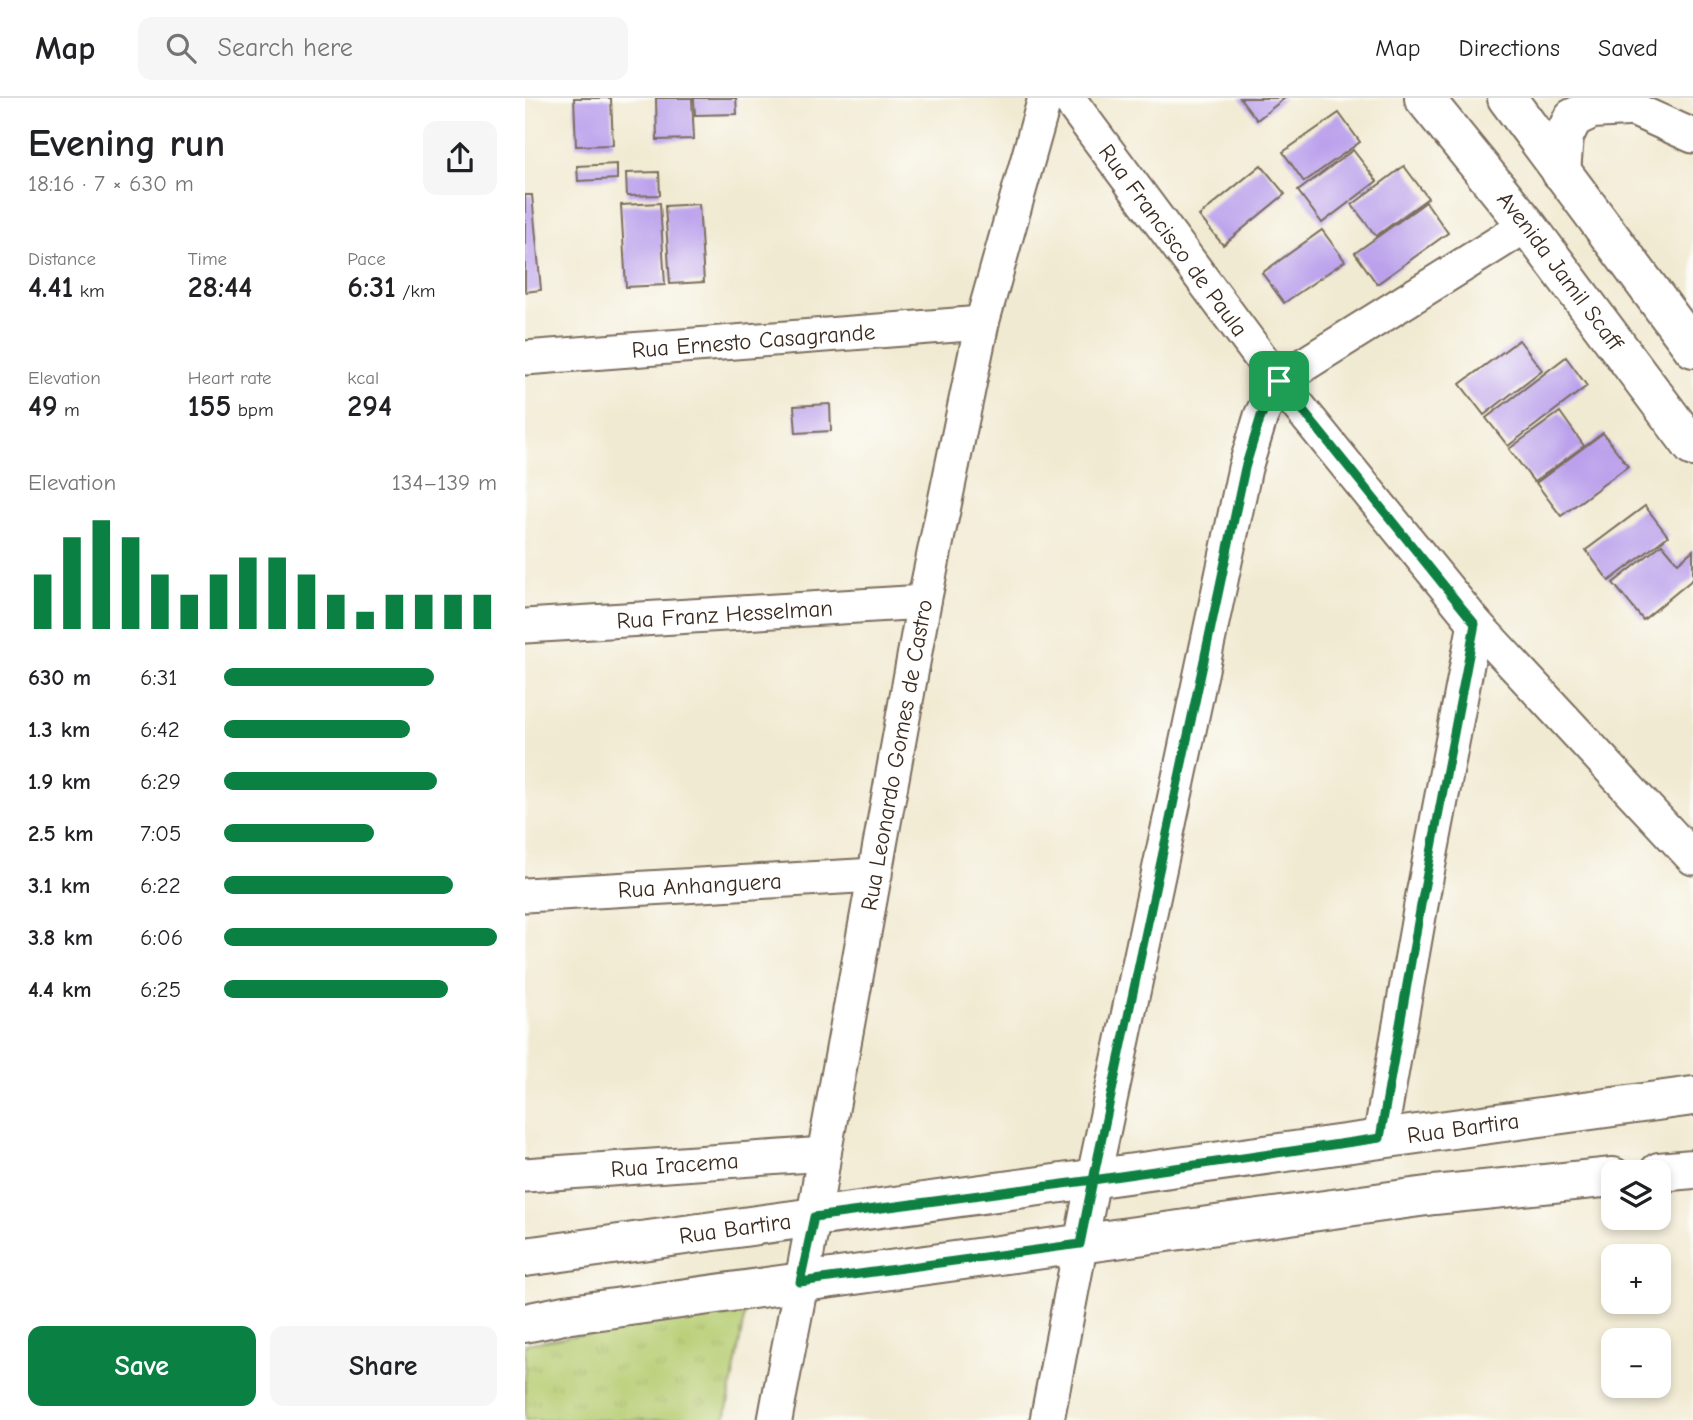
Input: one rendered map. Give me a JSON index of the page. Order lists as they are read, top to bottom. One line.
{"streets":{"street":["Rua Francisco de Paula","Avenida Jamil Scaff","Rua Ernesto Casagrande","Rua Franz Hesselman","Rua Leonardo Gomes de Castro","Rua Anhanguera","Rua Bartira","Rua Iracema"]},"crossings":[["Rua Ernesto Casagrande","Rua Leonardo Gomes de Castro"],["Rua Franz Hesselman","Rua Leonardo Gomes de Castro"],["Rua Leonardo Gomes de Castro","Rua Anhanguera"],["Rua Leonardo Gomes de Castro","Rua Bartira"],["Rua Leonardo Gomes de Castro","Rua Iracema"]],"page":{"header":"Map","search":"Search here","nav":["Map","Directions","Saved"],"heading":["Evening run","18:16 · 7 × 630 m"],"stats":[["Distance","4.41 km"],["Time","28:44"],["Pace","6:31 /km"],["Elevation","49 m"],["Heart rate","155 bpm"],["kcal","294"]],"chart":["Elevation","134–139 m"],"list":[{"name":"630 m","note":"6:31"},{"name":"1.3 km","note":"6:42"},{"name":"1.9 km","note":"6:29"},{"name":"2.5 km","note":"7:05"},{"name":"3.1 km","note":"6:22"},{"name":"3.8 km","note":"6:06"},{"name":"4.4 km","note":"6:25"}],"map_buttons":["+","−"],"buttons":["Save","Share"]}}
